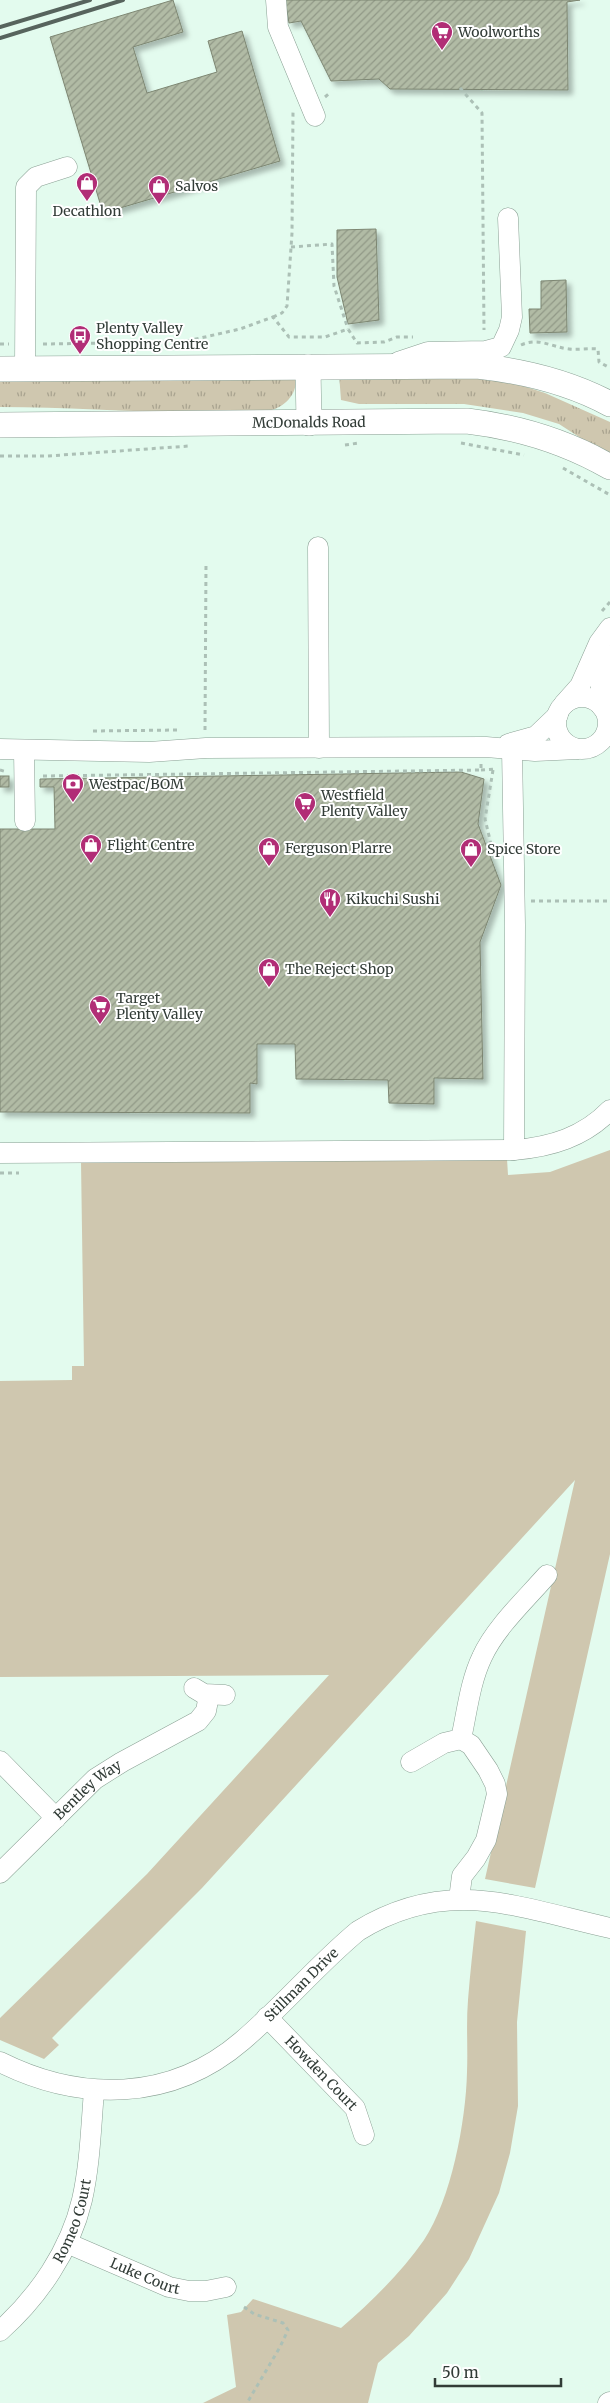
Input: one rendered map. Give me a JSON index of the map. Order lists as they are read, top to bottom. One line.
{"streets":{"main road":["McDonalds Road"],"street":["Bentley Way","Stillman Drive","Howden Court","Romeo Court","Luke Court"]},"crossings":[["Stillman Drive","Howden Court"],["Stillman Drive","Romeo Court"],["Romeo Court","Luke Court"]],"places":{"supermarket":["Woolworths","Westfield Plenty Valley","Target Plenty Valley"],"shop":["Decathlon","Salvos","Flight Centre","Ferguson Plarre","Spice Store","The Reject Shop"],"bus stop":["Plenty Valley Shopping Centre"],"bank":["Westpac/BOM"],"restaurant":["Kikuchi Sushi"]},"scale_bar":"50 m"}
